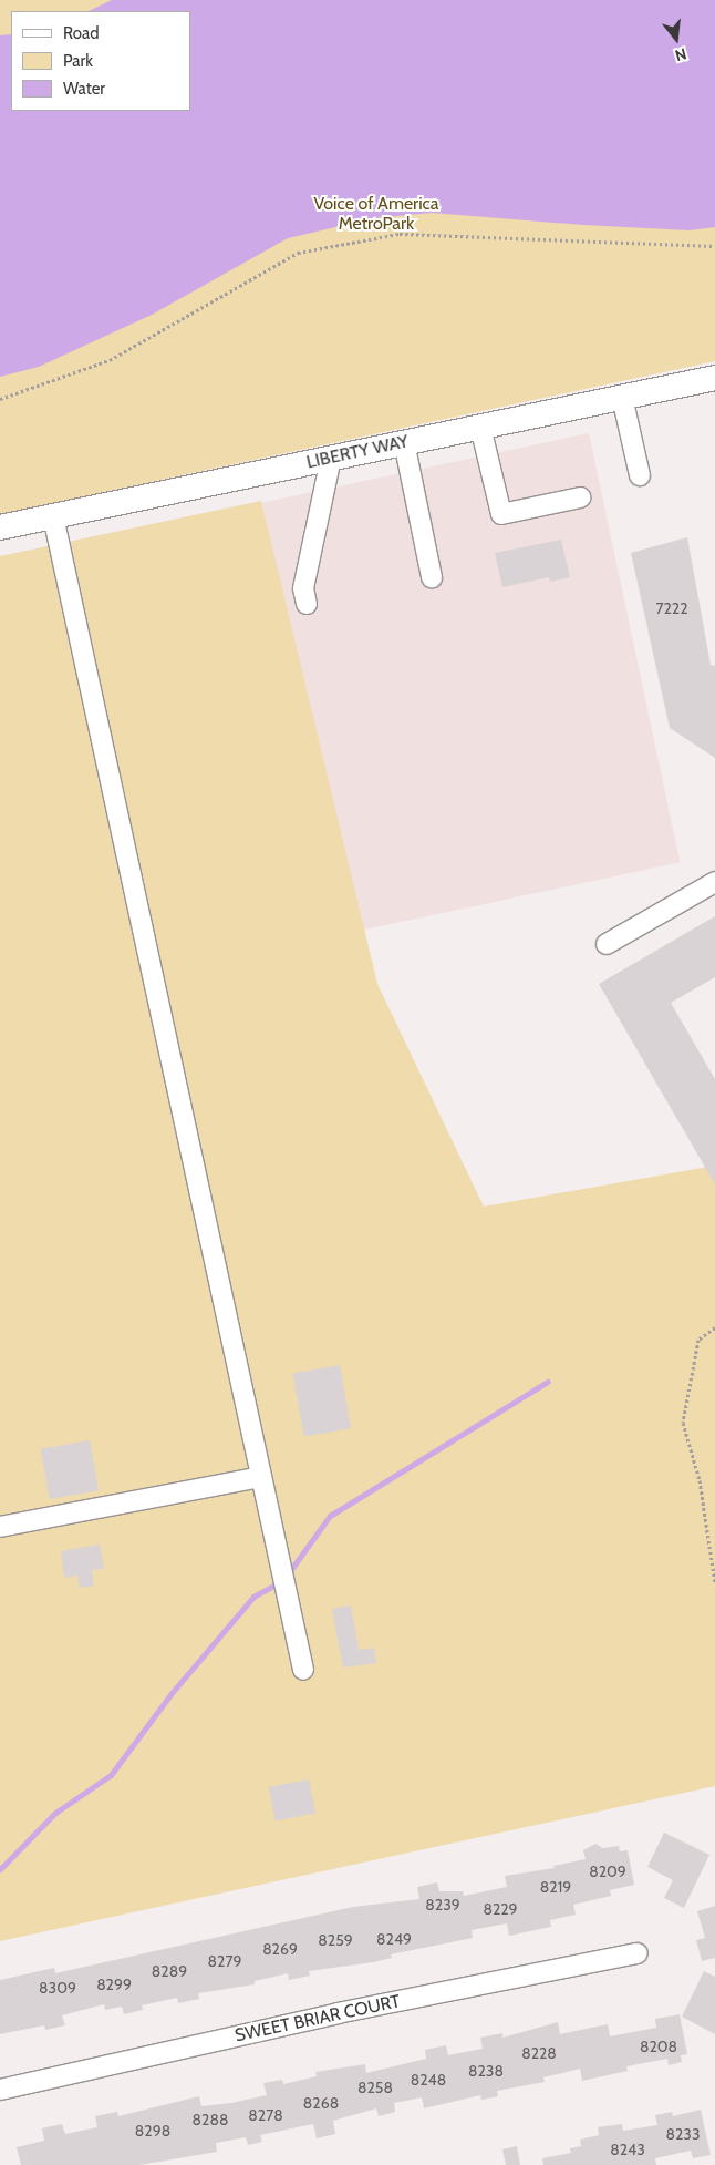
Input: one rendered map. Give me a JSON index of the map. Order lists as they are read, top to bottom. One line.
{"streets":{"main road":["LIBERTY WAY"],"street":["SWEET BRIAR COURT"]},"parks":["Voice of America MetroPark"],"house_numbers":["7222","8209","8219","8239","8229","8249","8259","8269","8279","8289","8299","8309","8208","8228","8238","8248","8258","8268","8278","8288","8298","8233","8243"],"legend":["Road","Park","Water"],"north":"bottom"}
